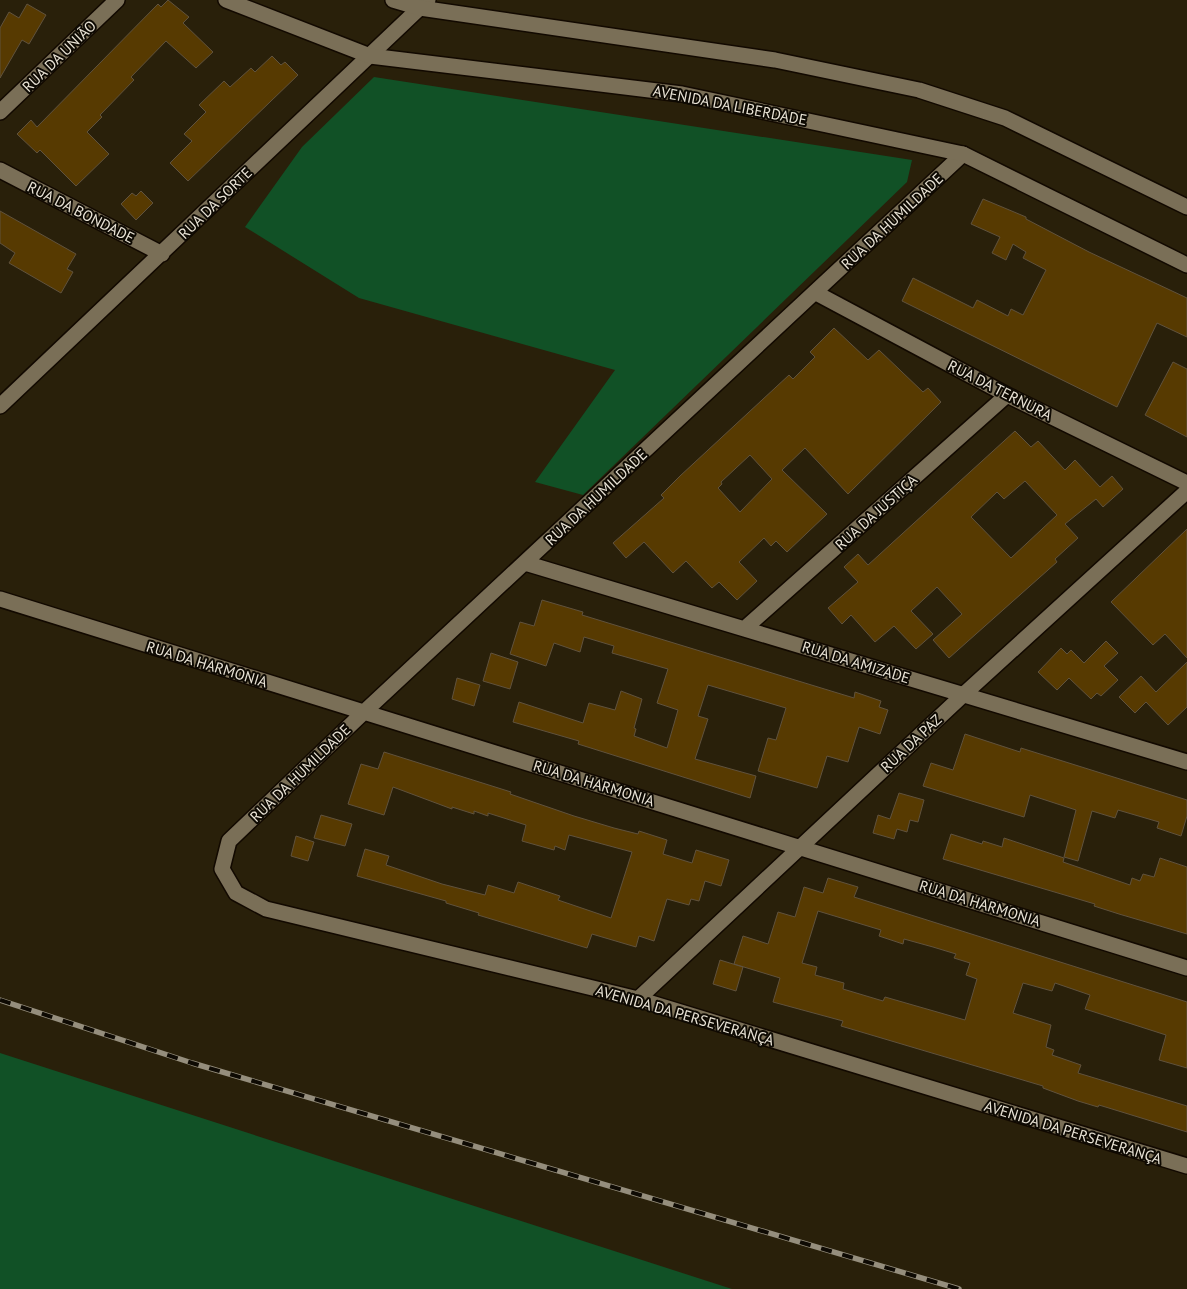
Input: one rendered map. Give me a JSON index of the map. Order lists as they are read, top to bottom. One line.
{"streets":{"street":["RUA DA UNIÃO","AVENIDA DA LIBERDADE","RUA DA SORTE","RUA DA BONDADE","RUA DA HUMILDADE","RUA DA TERNURA","RUA DA JUSTIÇA","RUA DA AMIZADE","RUA DA HARMONIA","RUA DA PAZ","AVENIDA DA PERSEVERANÇA"]},"crossings":[["AVENIDA DA LIBERDADE","RUA DA SORTE"],["AVENIDA DA LIBERDADE","RUA DA HUMILDADE"],["RUA DA SORTE","RUA DA BONDADE"],["RUA DA HUMILDADE","RUA DA TERNURA"],["RUA DA HUMILDADE","RUA DA AMIZADE"],["RUA DA HUMILDADE","RUA DA HARMONIA"],["RUA DA HUMILDADE","AVENIDA DA PERSEVERANÇA"],["RUA DA TERNURA","RUA DA JUSTIÇA"],["RUA DA JUSTIÇA","RUA DA AMIZADE"],["RUA DA AMIZADE","RUA DA PAZ"],["RUA DA HARMONIA","RUA DA PAZ"],["RUA DA PAZ","AVENIDA DA PERSEVERANÇA"]]}
